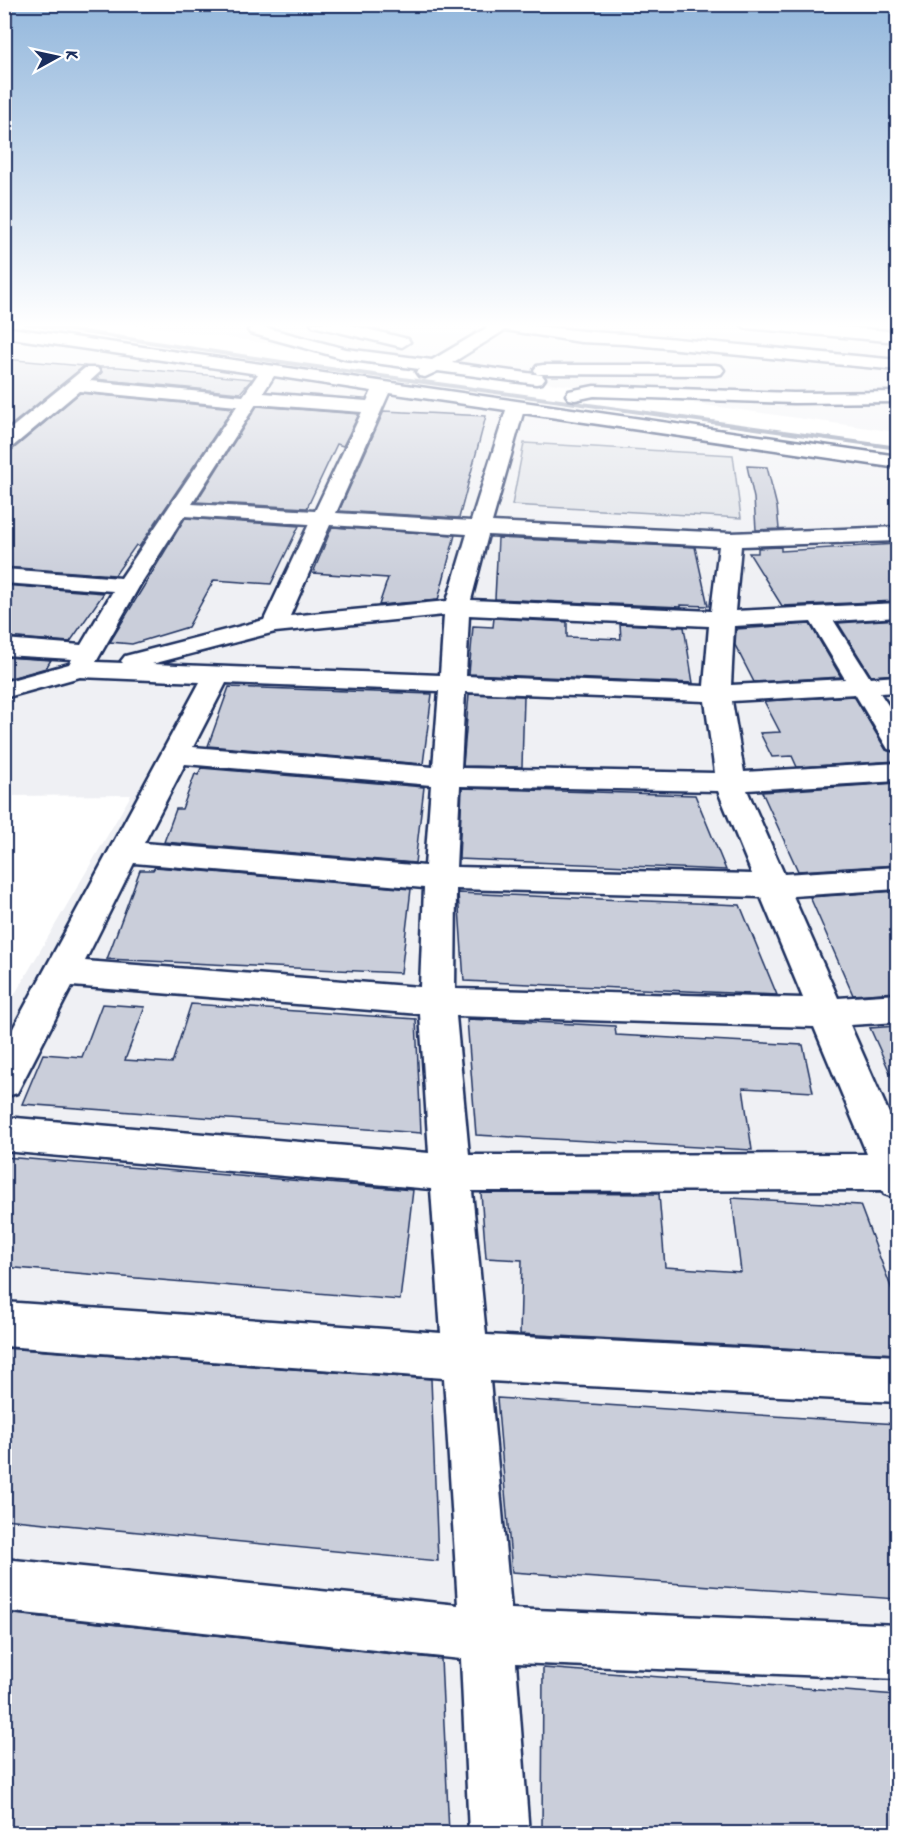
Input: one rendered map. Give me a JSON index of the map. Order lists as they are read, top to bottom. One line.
{"north":"right"}
